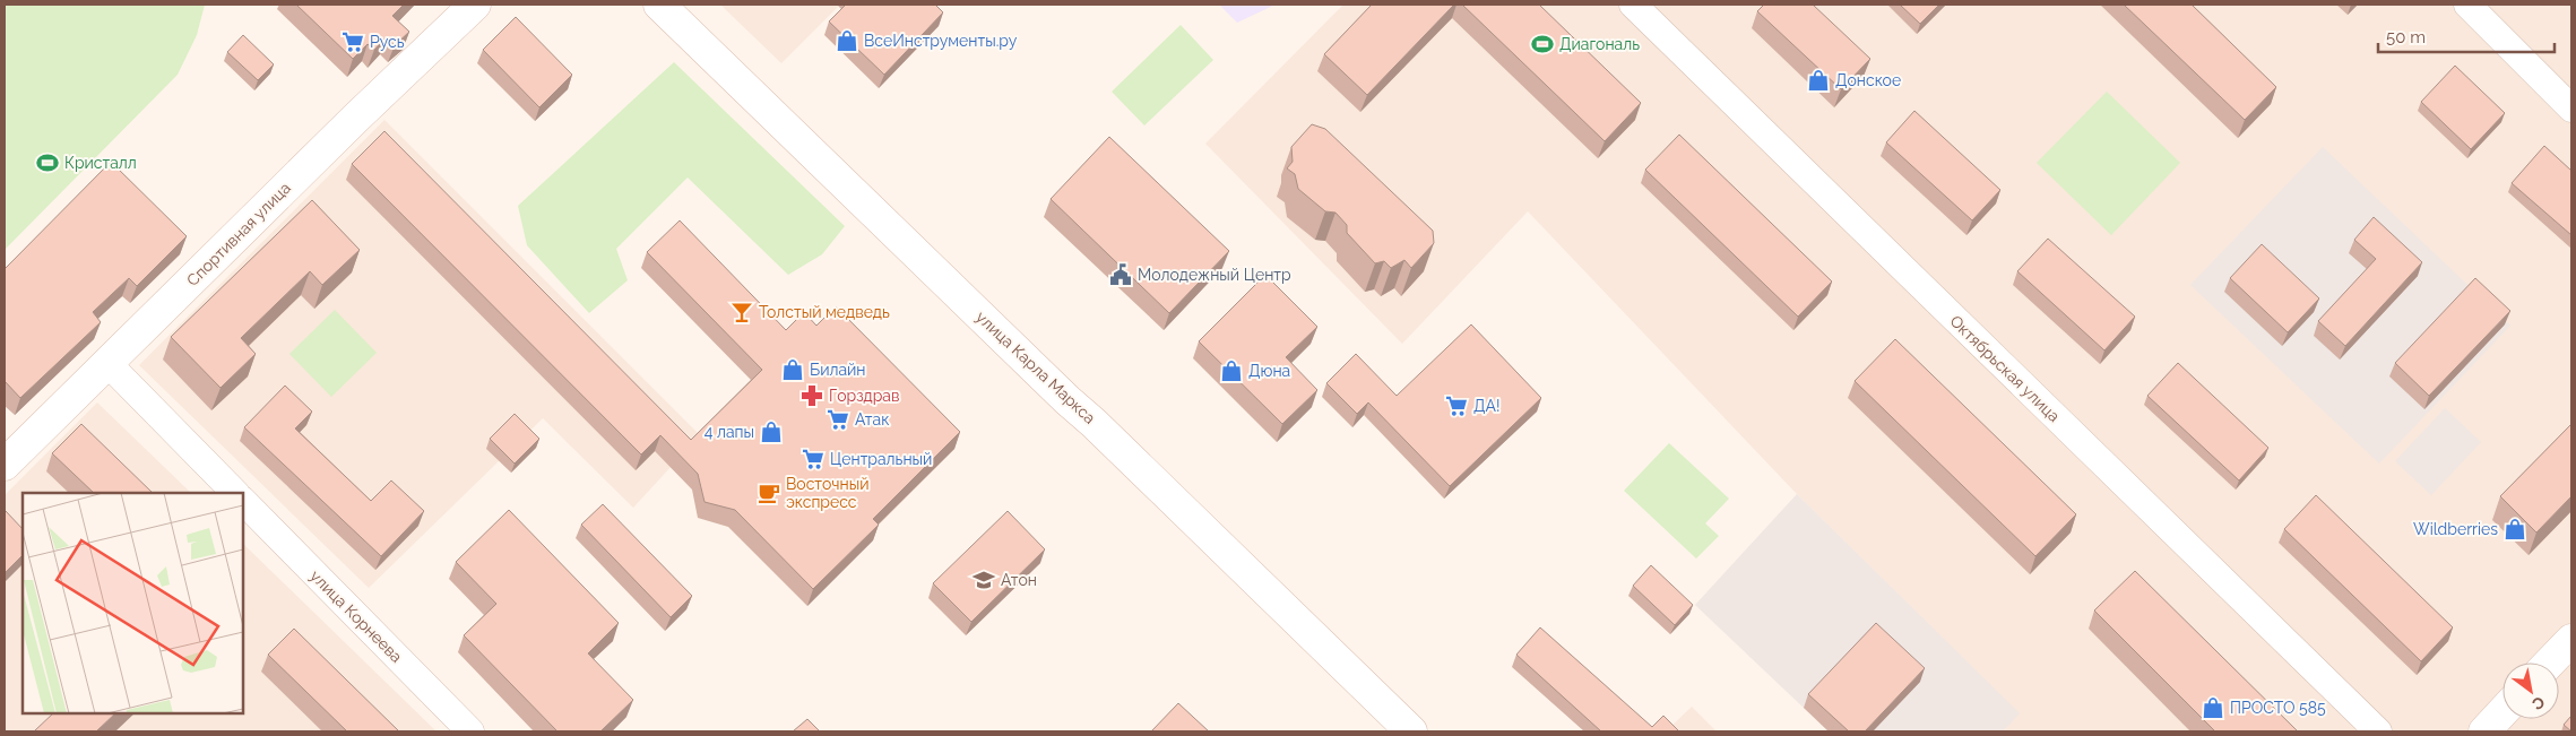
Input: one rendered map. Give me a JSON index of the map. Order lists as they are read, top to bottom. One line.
{"streets":{"main road":["Спортивная улица","улица Карла Маркса"],"street":["Октябрьская улица","улица Корнеева"]},"places":{"shop":["ВсеИнструменты.ру","Донское","Билайн","Дюна","4 лапы","Wildberries","ПРОСТО 585"],"supermarket":["Русь","ДА!","Атак","Центральный"],"sports":["Диагональ","Кристалл"],"public building":["Молодежный Центр"],"bar":["Толстый медведь"],"pharmacy":["Горздрав"],"cafe":["Восточный экспресс"],"school or university":["Атон"]},"scale_bar":"50 m","north":"bottom right"}
